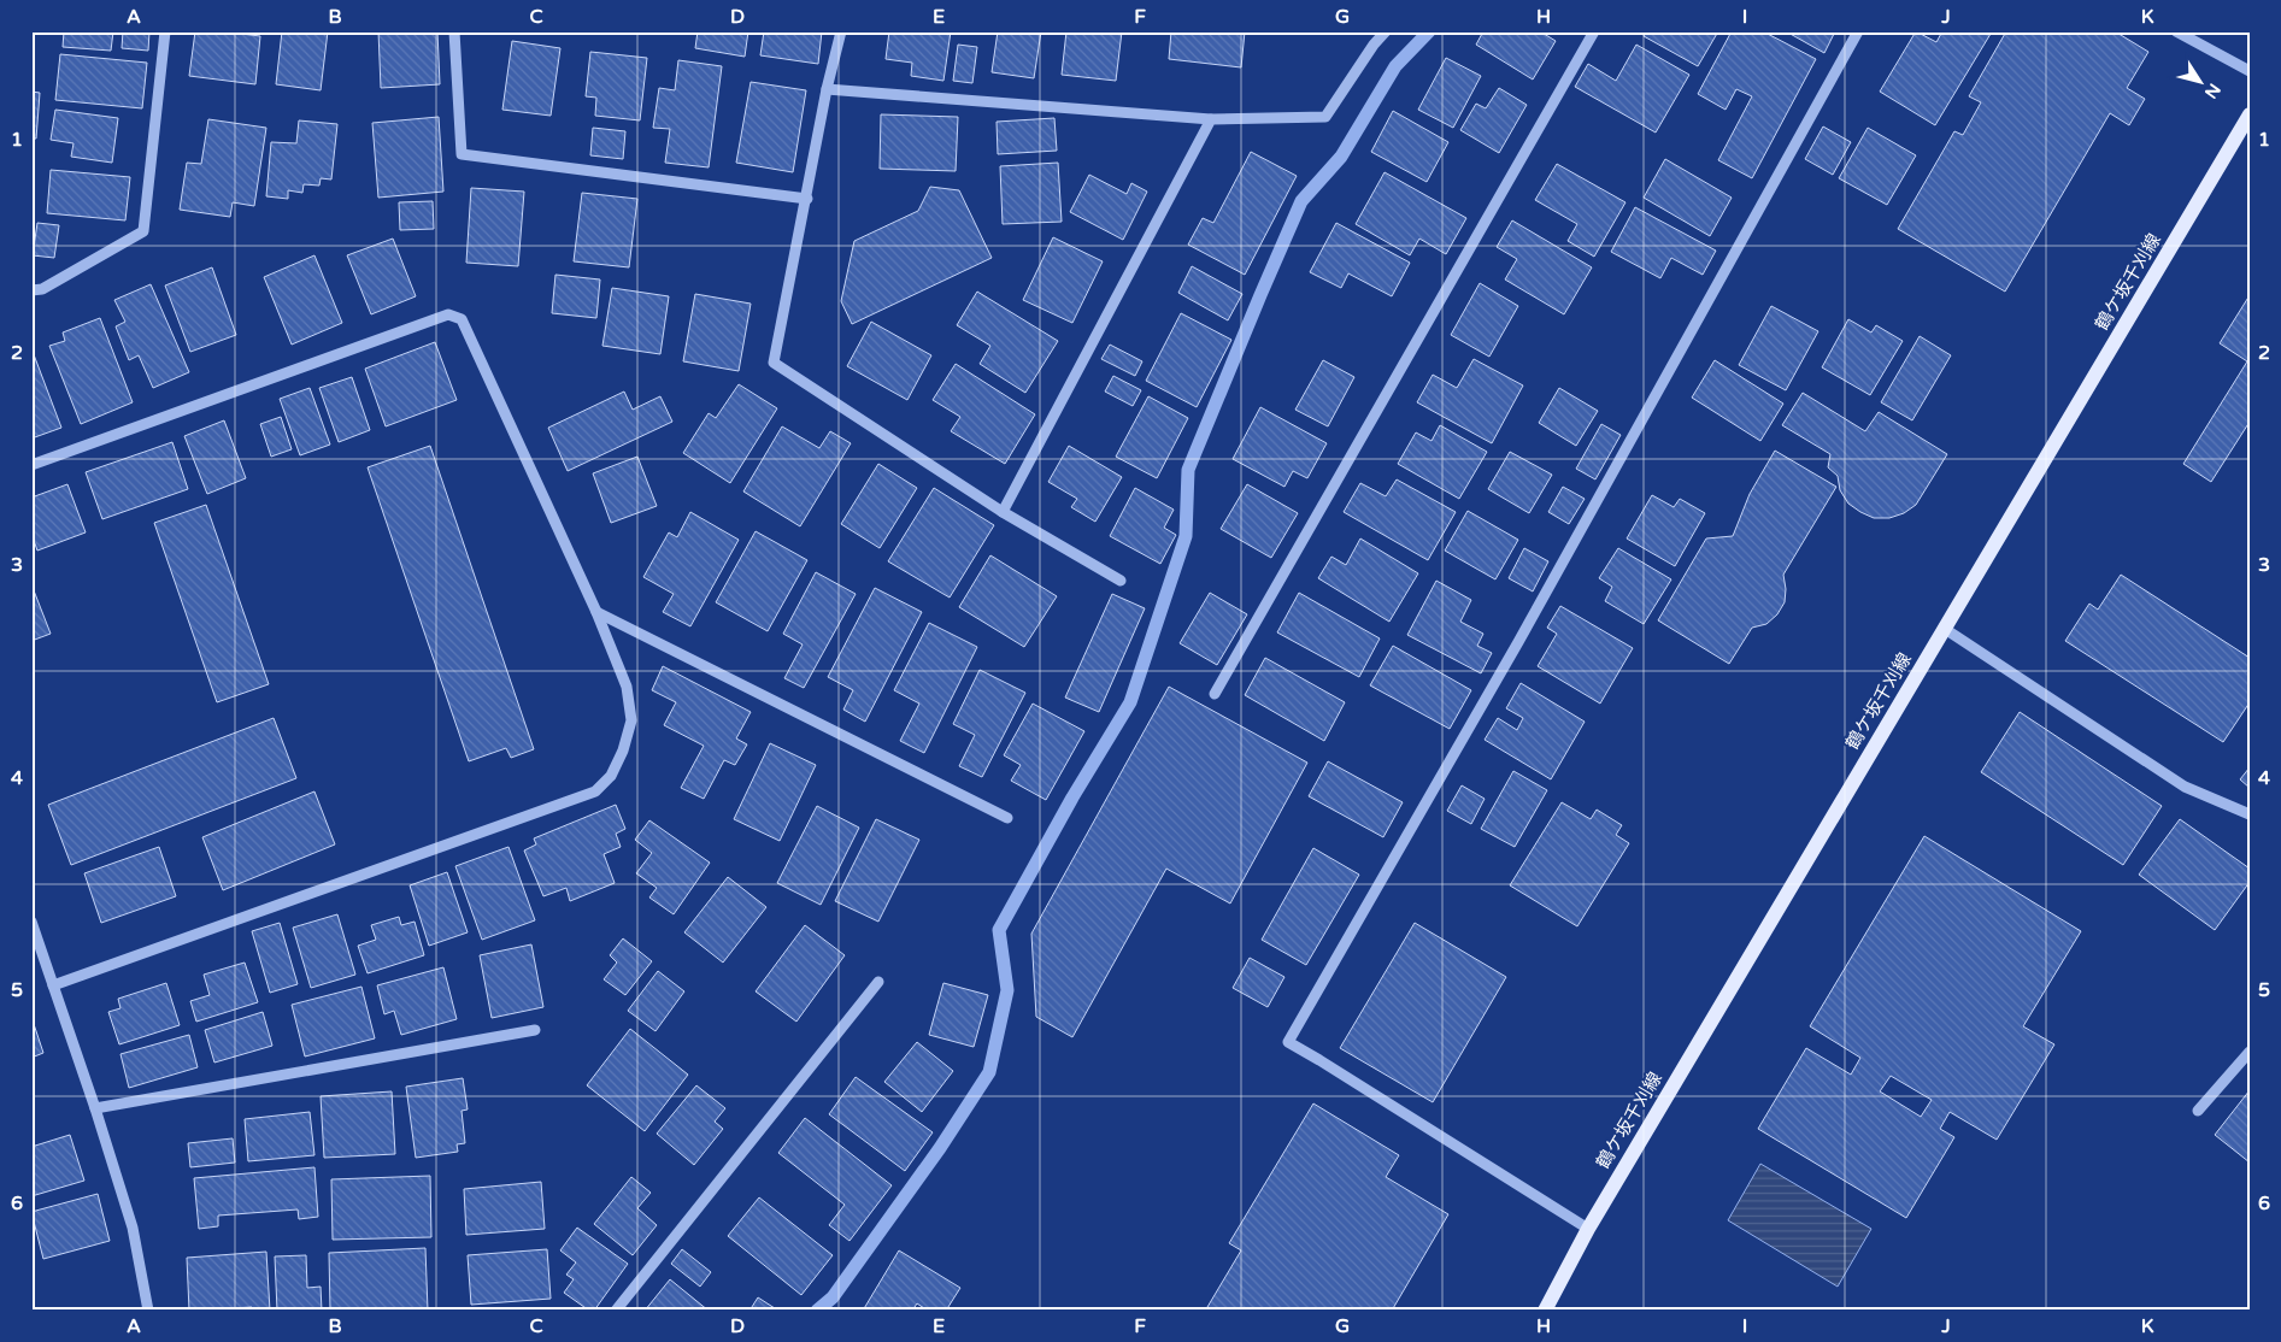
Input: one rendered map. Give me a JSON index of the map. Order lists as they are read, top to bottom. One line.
{"streets":{"main road":["鶴ケ坂千刈線"]},"north":"bottom right","grid":{"columns":["A","B","C","D","E","F","G","H","I","J","K"],"rows":["1","2","3","4","5","6"]}}
